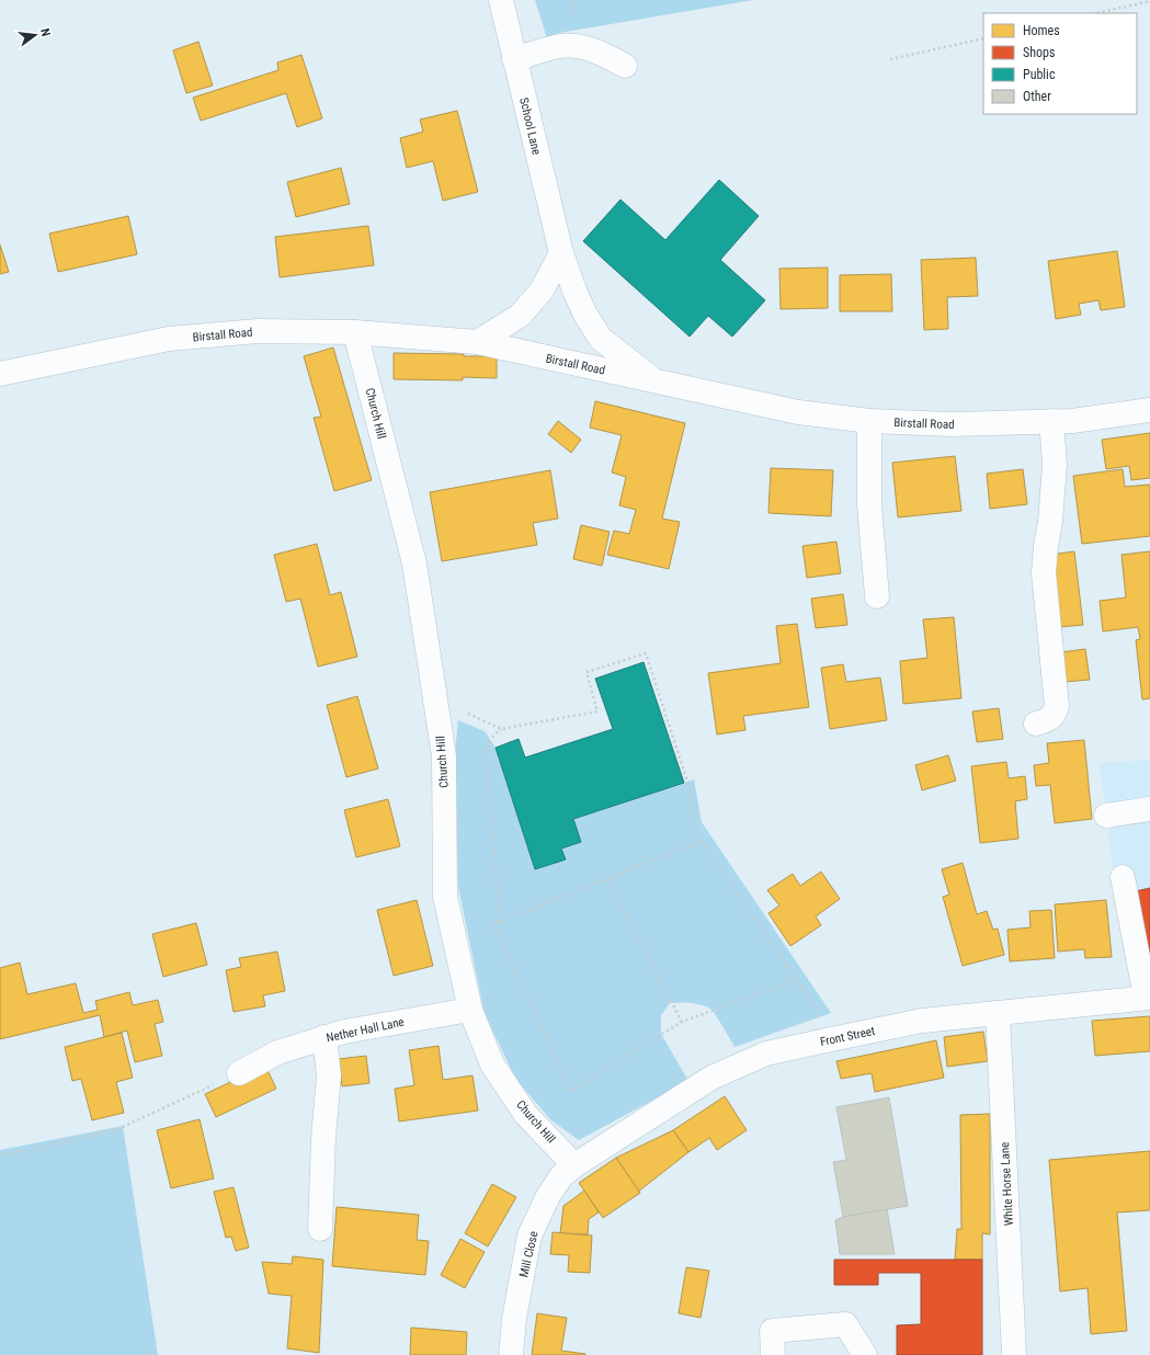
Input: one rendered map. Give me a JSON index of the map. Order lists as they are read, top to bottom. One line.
{"streets":{"street":["School Lane","Birstall Road","Church Hill","Nether Hall Lane","Front Street","White Horse Lane","Mill Close"]},"crossings":[["School Lane","Birstall Road"],["Birstall Road","Church Hill"],["Church Hill","Nether Hall Lane"],["Church Hill","Front Street"],["Church Hill","Mill Close"],["Front Street","White Horse Lane"],["Front Street","Mill Close"]],"legend":["Homes","Shops","Public","Other"],"north":"right"}
